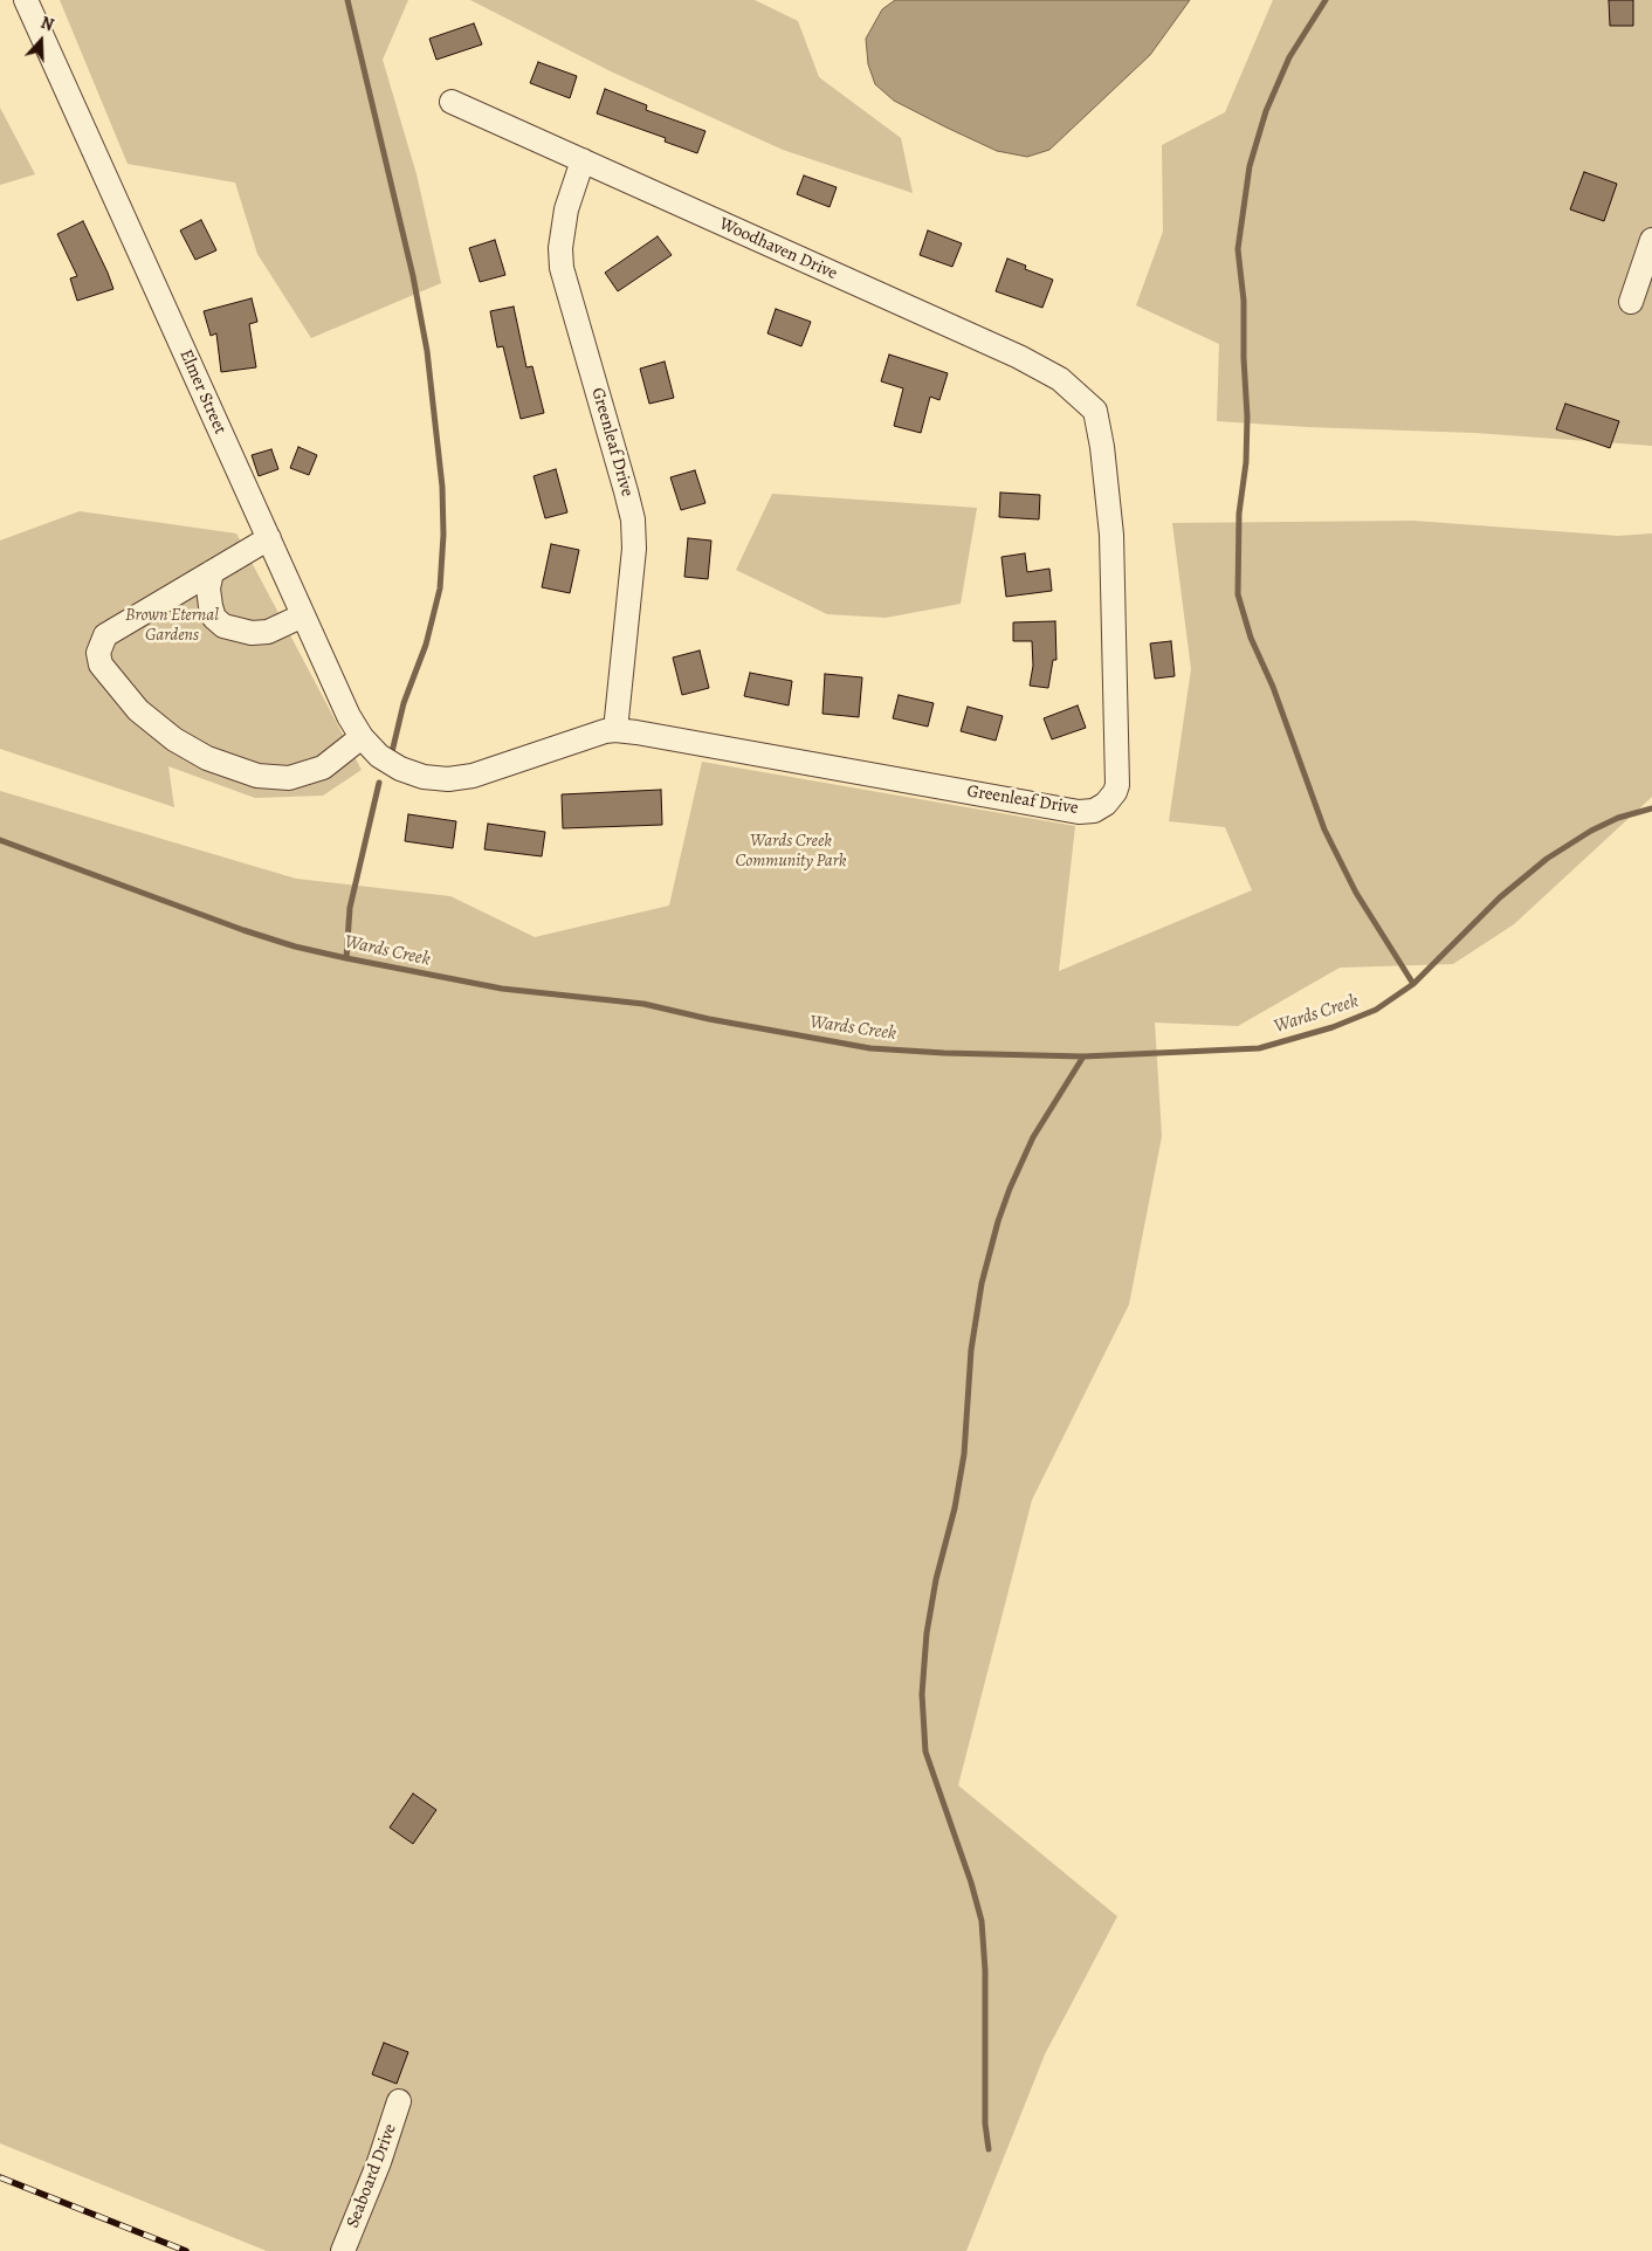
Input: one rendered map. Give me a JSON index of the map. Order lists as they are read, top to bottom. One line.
{"streets":{"street":["Woodhaven Drive","Elmer Street","Greenleaf Drive","Seaboard Drive"]},"crossings":[["Woodhaven Drive","Greenleaf Drive"],["Elmer Street","Greenleaf Drive"]],"water":["Wards Creek"],"parks":["Brown Eternal Gardens","Wards Creek Community Park"],"north":"top"}
